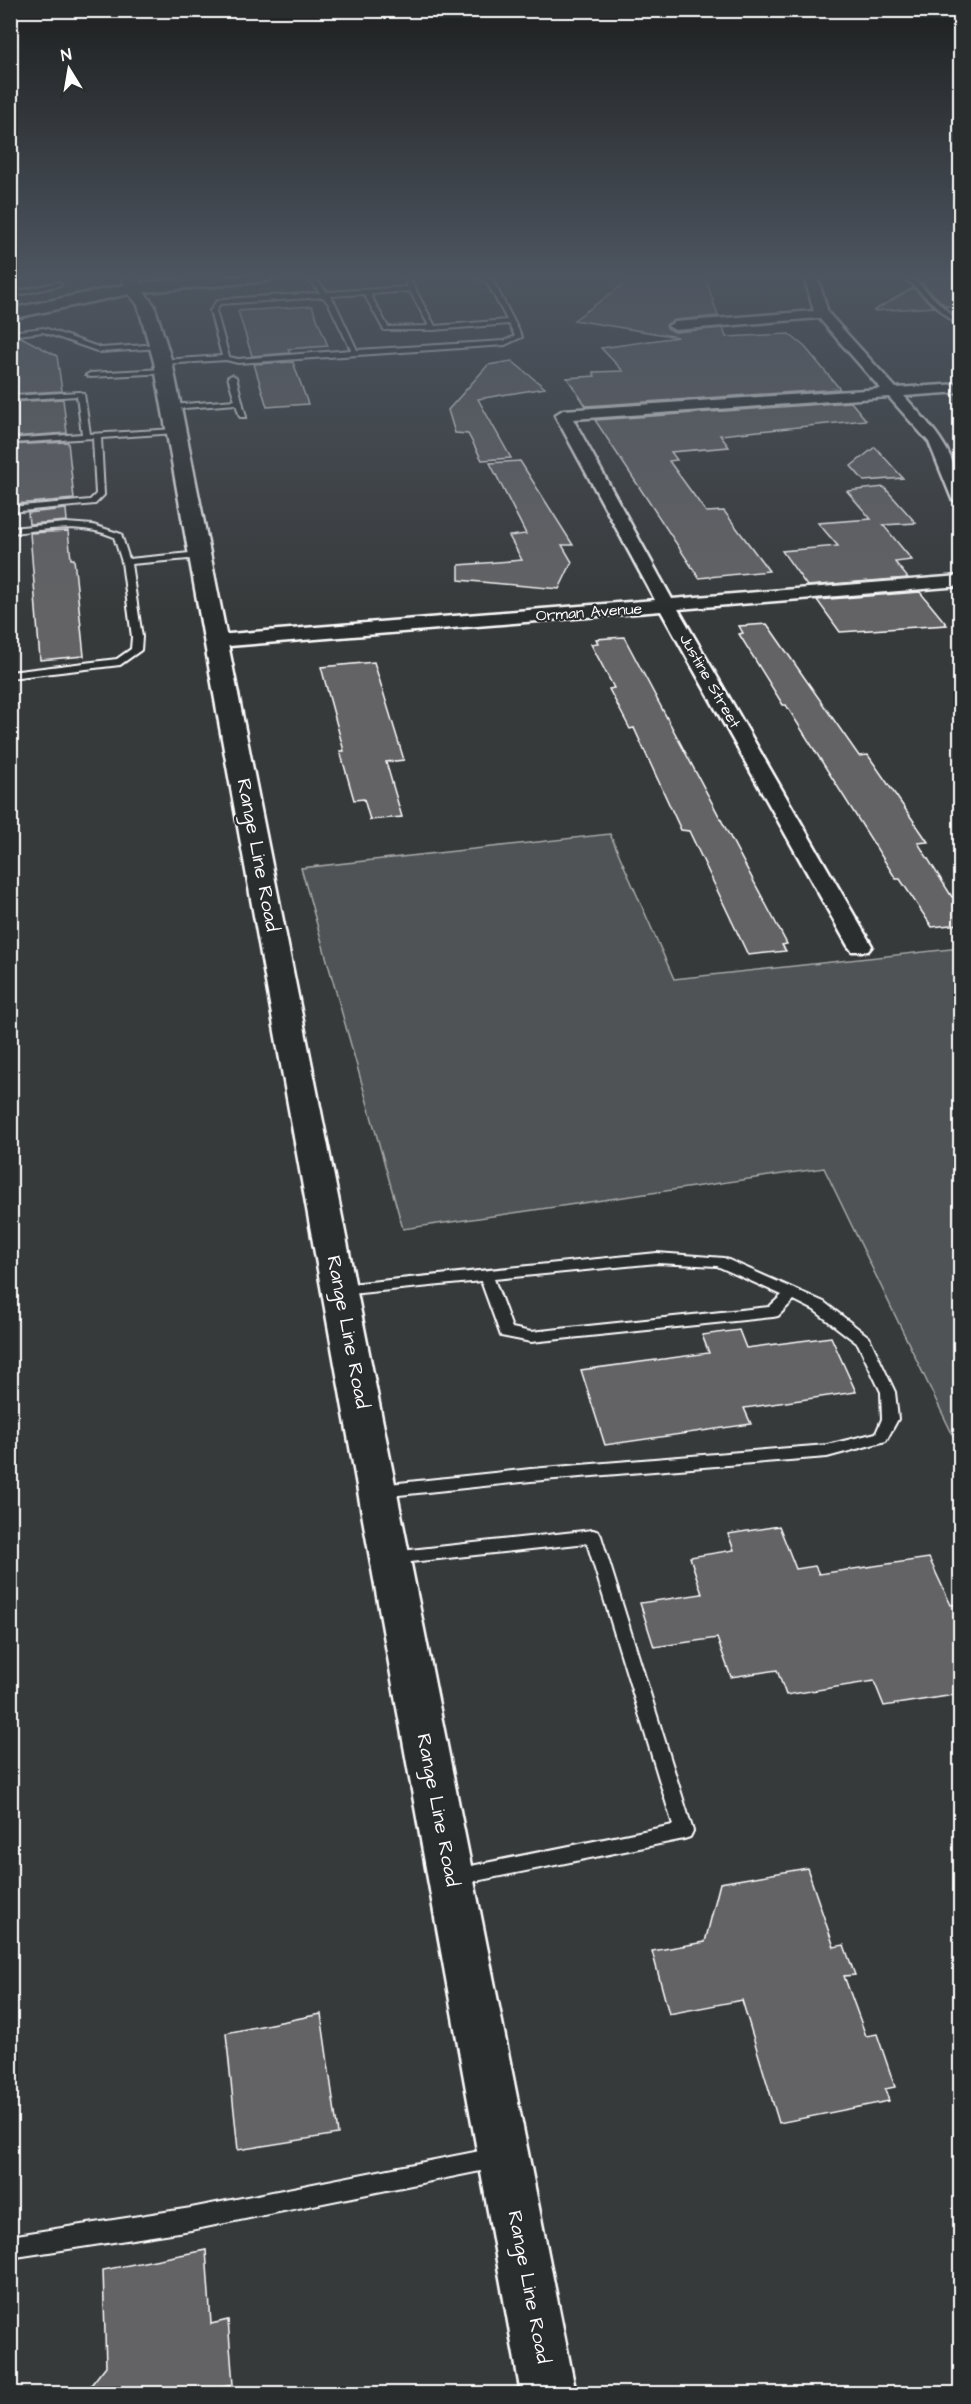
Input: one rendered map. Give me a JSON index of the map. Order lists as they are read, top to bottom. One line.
{"streets":{"main road":["Range Line Road"],"street":["Orman Avenue","Justine Street"]},"crossings":[["Orman Avenue","Justine Street"],["Orman Avenue","Range Line Road"]],"north":"top"}
